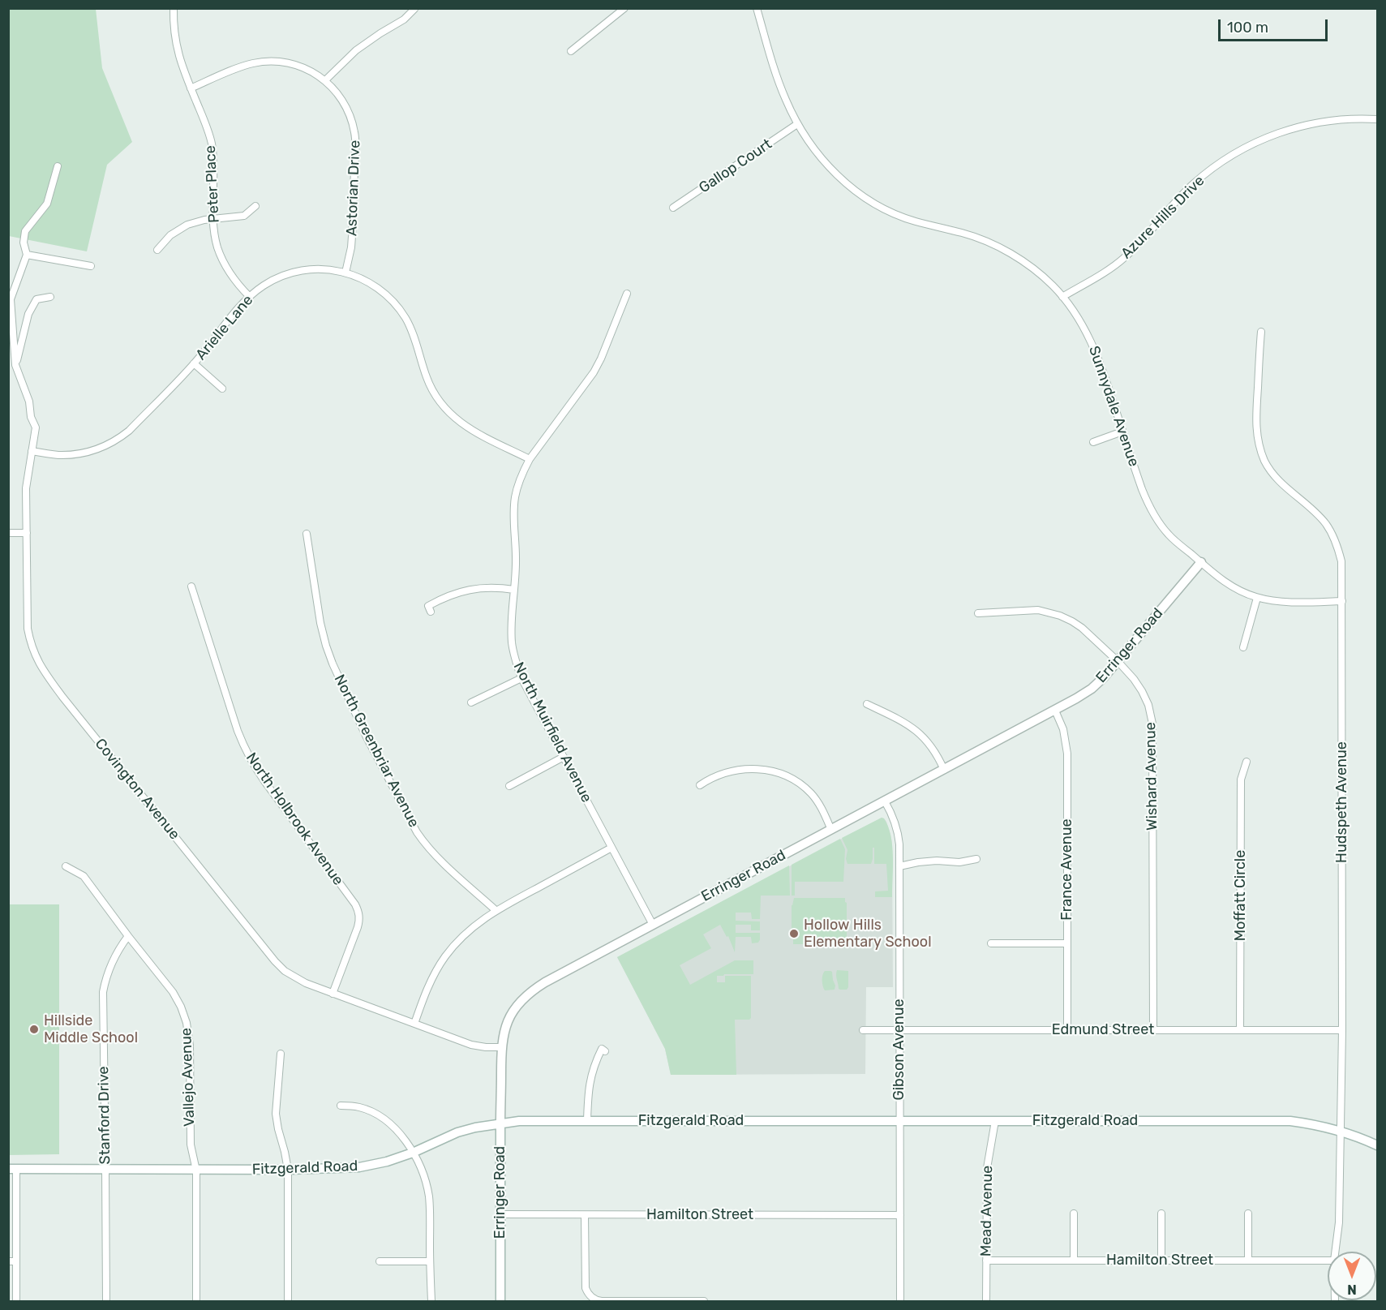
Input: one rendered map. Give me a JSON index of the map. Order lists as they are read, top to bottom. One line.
{"streets":{"main road":["Erringer Road","Fitzgerald Road"],"street":["Gallop Court","Peter Place","Astorian Drive","Azure Hills Drive","Arielle Lane","Sunnydale Avenue","North Muirfield Avenue","North Greenbriar Avenue","Wishard Avenue","Covington Avenue","Hudspeth Avenue","North Holbrook Avenue","France Avenue","Moffatt Circle","Edmund Street","Gibson Avenue","Vallejo Avenue","Stanford Drive","Mead Avenue","Hamilton Street"]},"crossings":[["Gallop Court","Sunnydale Avenue"],["Peter Place","Astorian Drive"],["Peter Place","Arielle Lane"],["Astorian Drive","Arielle Lane"],["Azure Hills Drive","Sunnydale Avenue"],["Arielle Lane","North Muirfield Avenue"],["Arielle Lane","Covington Avenue"],["Sunnydale Avenue","Erringer Road"],["Sunnydale Avenue","Hudspeth Avenue"],["Erringer Road","North Muirfield Avenue"],["Erringer Road","Wishard Avenue"],["Erringer Road","Covington Avenue"],["Erringer Road","France Avenue"],["Erringer Road","Gibson Avenue"],["Erringer Road","Fitzgerald Road"],["Erringer Road","Hamilton Street"],["Wishard Avenue","Edmund Street"],["Covington Avenue","North Holbrook Avenue"],["Hudspeth Avenue","Edmund Street"],["Hudspeth Avenue","Fitzgerald Road"],["France Avenue","Edmund Street"],["Moffatt Circle","Edmund Street"],["Edmund Street","Gibson Avenue"],["Gibson Avenue","Fitzgerald Road"],["Gibson Avenue","Hamilton Street"],["Vallejo Avenue","Stanford Drive"],["Vallejo Avenue","Fitzgerald Road"],["Stanford Drive","Fitzgerald Road"],["Fitzgerald Road","Mead Avenue"],["Mead Avenue","Hamilton Street"]],"places":["Hollow Hills Elementary School","Hillside Middle School"],"scale_bar":"100 m","north":"bottom"}
